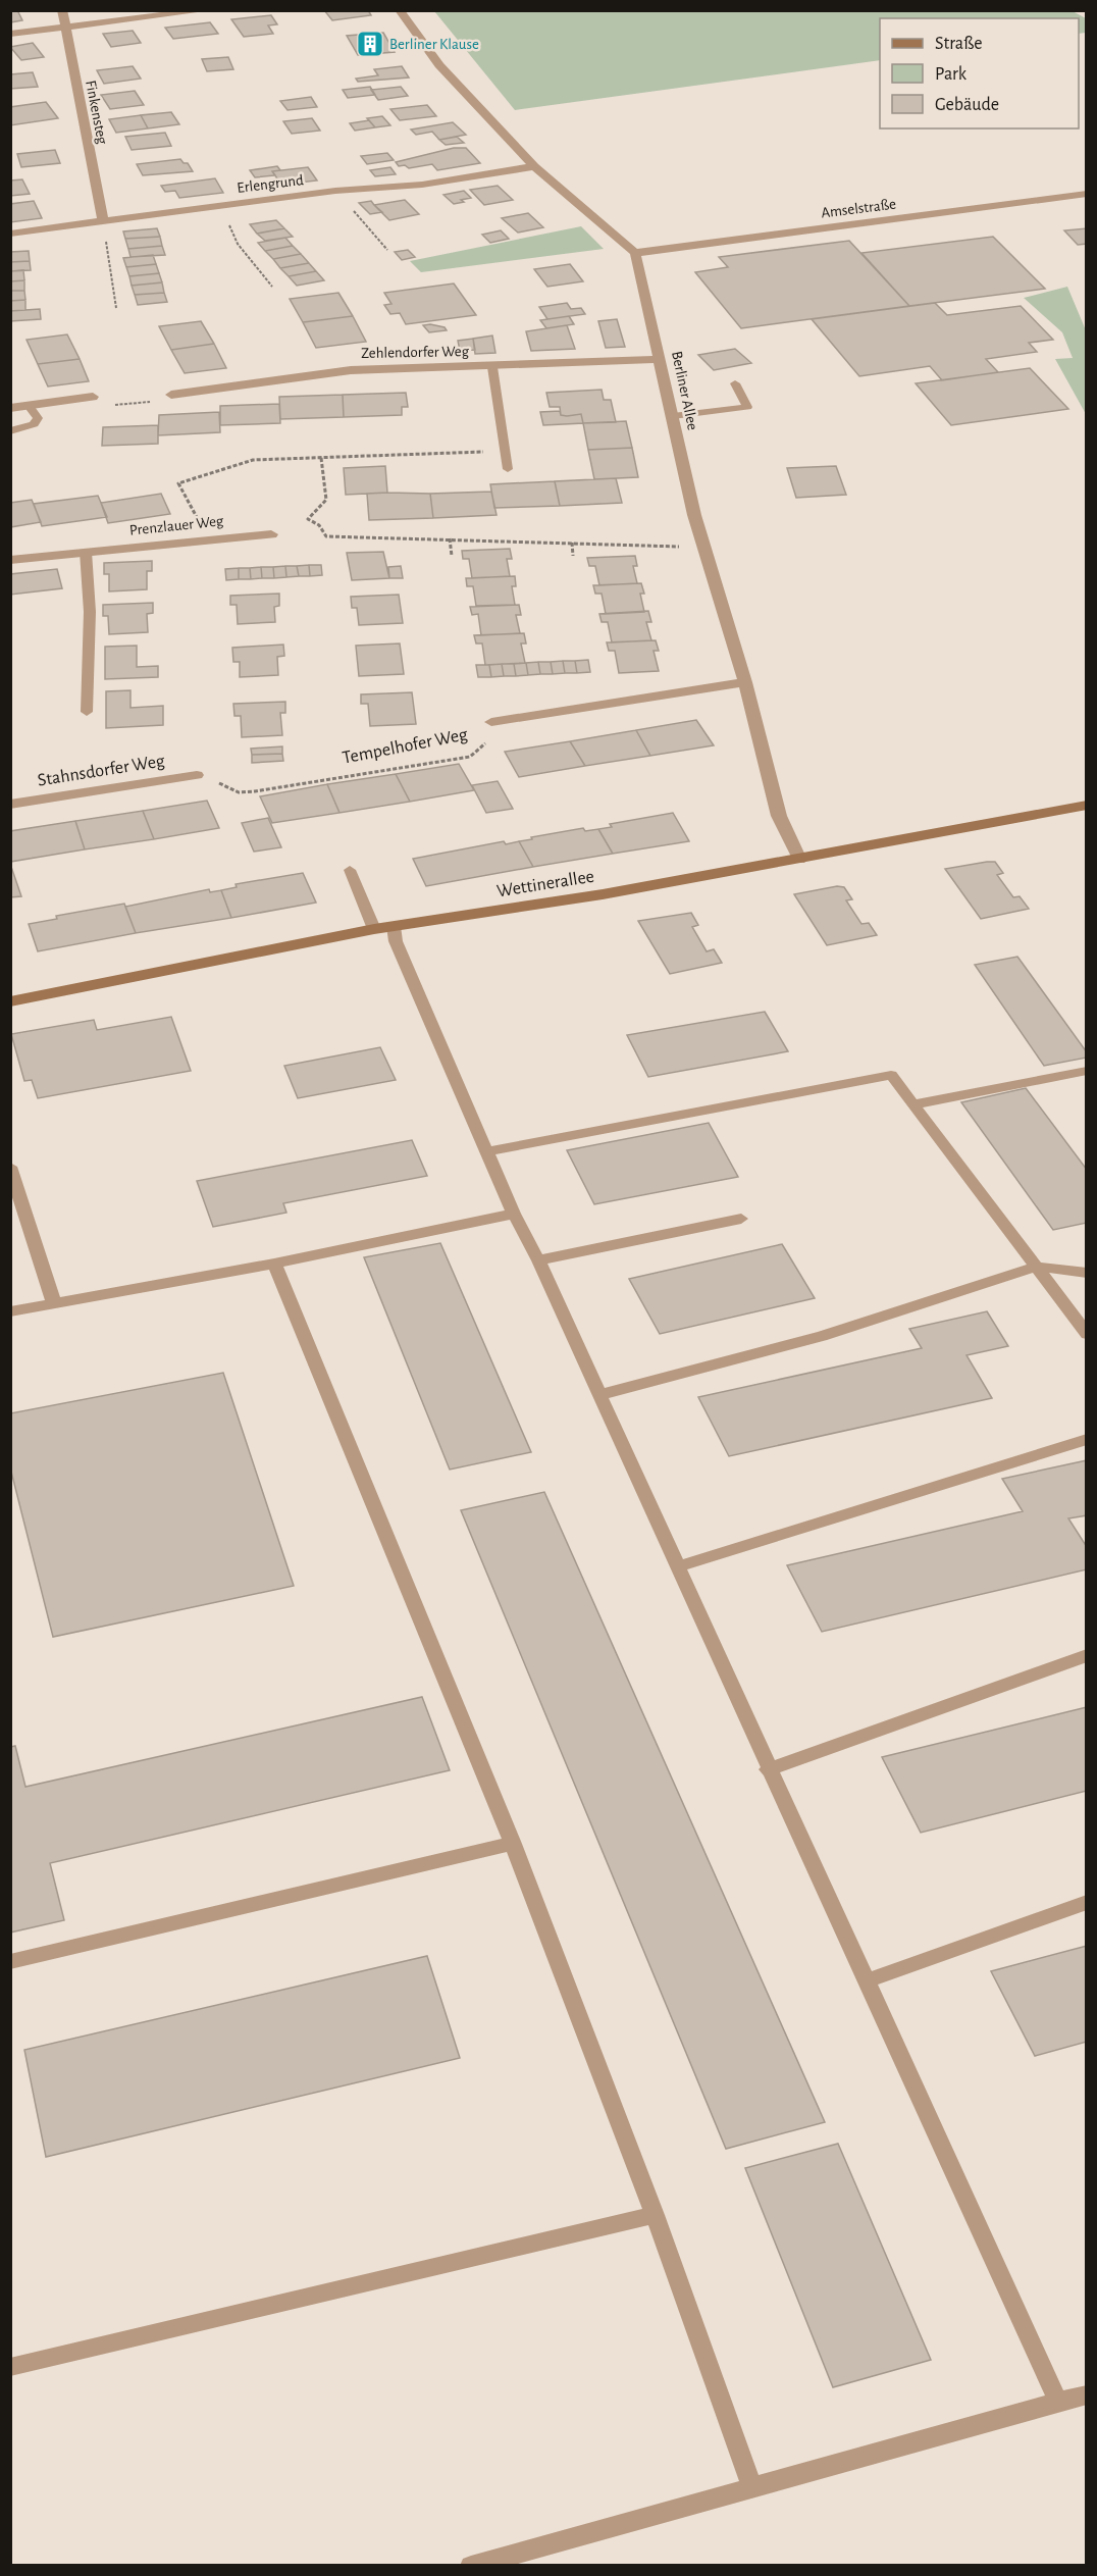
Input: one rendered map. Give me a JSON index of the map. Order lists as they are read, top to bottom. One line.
{"streets":{"street":["Finkensteg","Erlengrund","Amselstraße","Zehlendorfer Weg","Berliner Allee","Prenzlauer Weg","Tempelhofer Weg","Stahnsdorfer Weg","Wettinerallee"]},"crossings":[["Finkensteg","Erlengrund"],["Amselstraße","Berliner Allee"],["Zehlendorfer Weg","Berliner Allee"],["Berliner Allee","Tempelhofer Weg"],["Berliner Allee","Wettinerallee"],["Tempelhofer Weg","Stahnsdorfer Weg"]],"places":{"building":["Berliner Klause"]},"legend":["Straße","Park","Gebäude"]}
